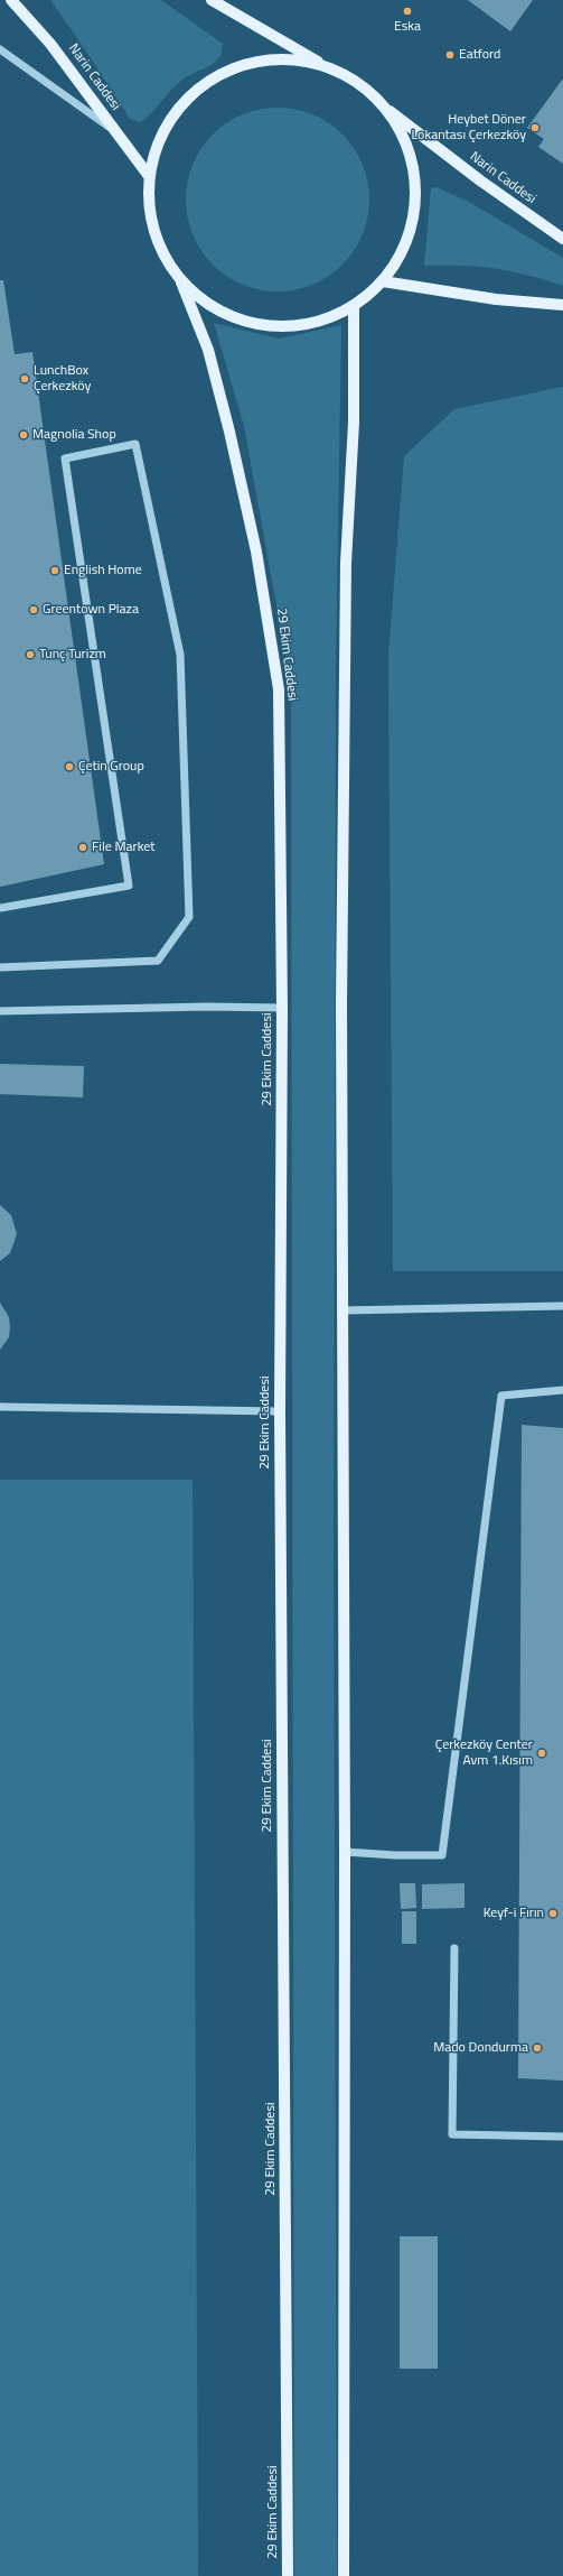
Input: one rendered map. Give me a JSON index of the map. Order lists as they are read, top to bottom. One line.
{"streets":{"main road":["Narin Caddesi","29 Ekim Caddesi"]},"places":["Eska","Eatford","Heybet Döner Lokantası Çerkezköy","LunchBox Çerkezköy","Magnolia Shop","English Home","Greentown Plaza","Tunç Turizm","Çetin Group","File Market","Çerkezköy Center Avm 1.Kısım","Keyf-i Fırın","Mado Dondurma"]}
